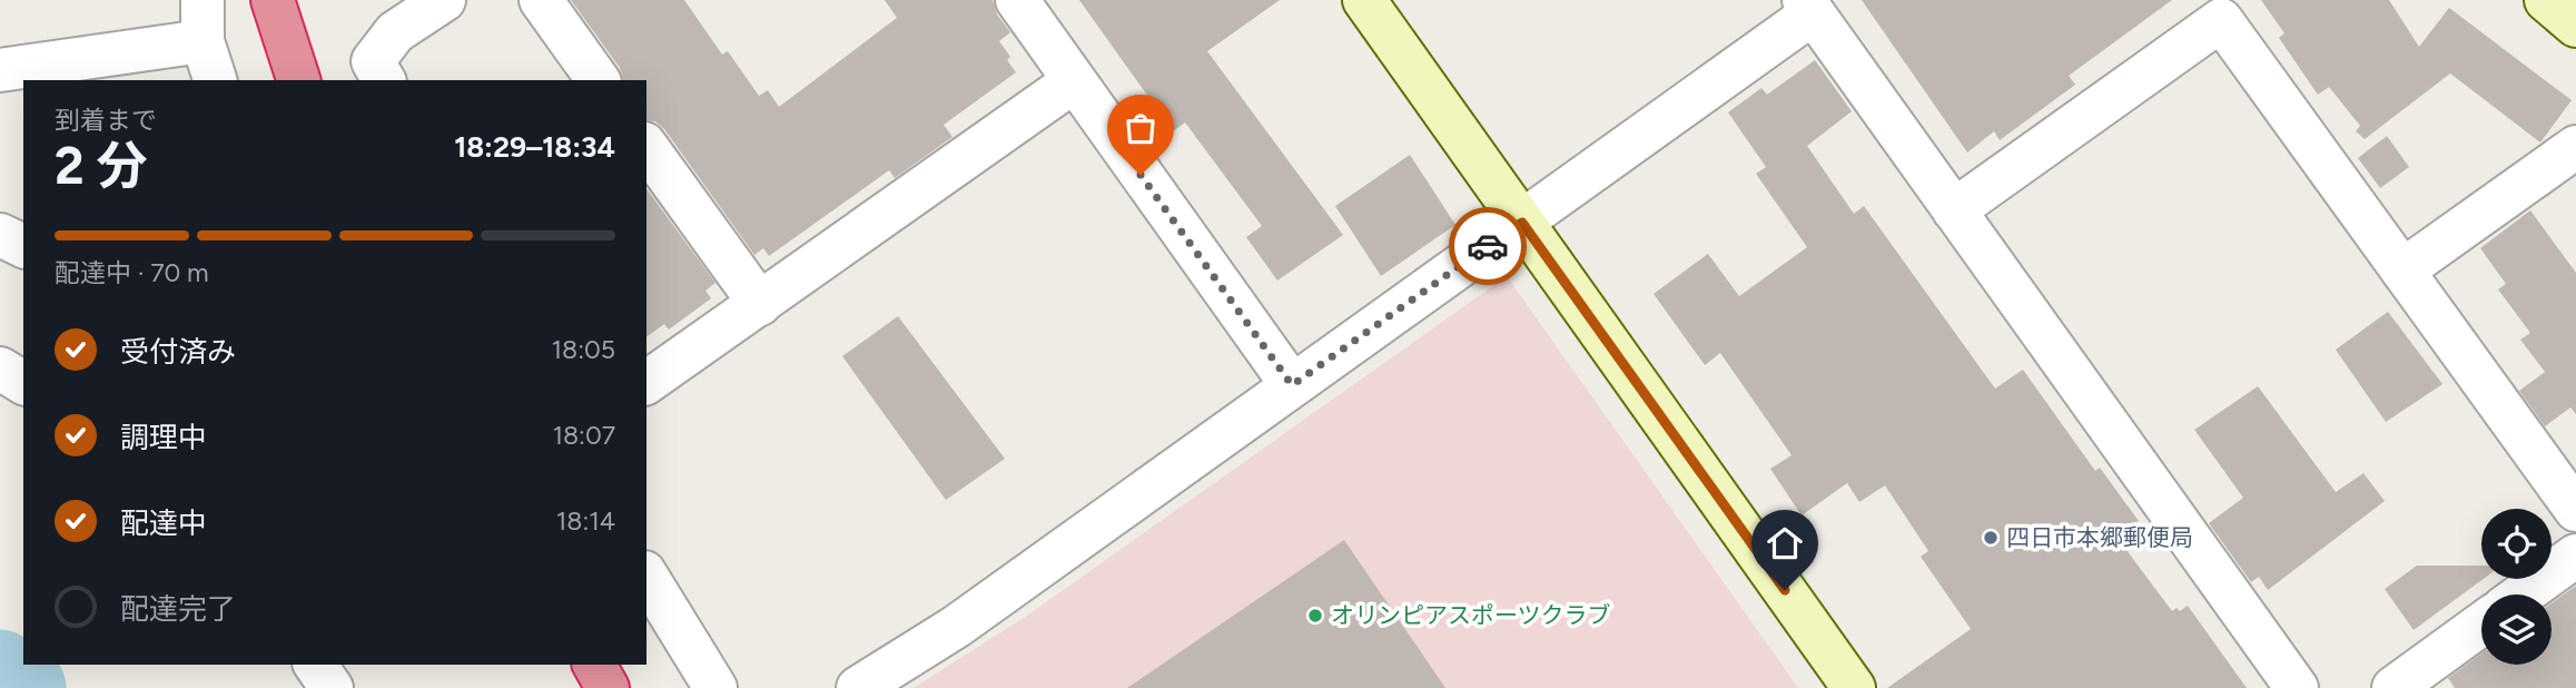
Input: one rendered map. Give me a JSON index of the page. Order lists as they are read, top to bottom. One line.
{"places":["四日市本郷郵便局","オリンピアスポーツクラブ"],"page":{"heading":["2 分","到着まで","18:29–18:34"],"bar":"配達中 · 70 m","list":[["受付済み","18:05"],["調理中","18:07"],["配達中","18:14"],"配達完了"]}}
